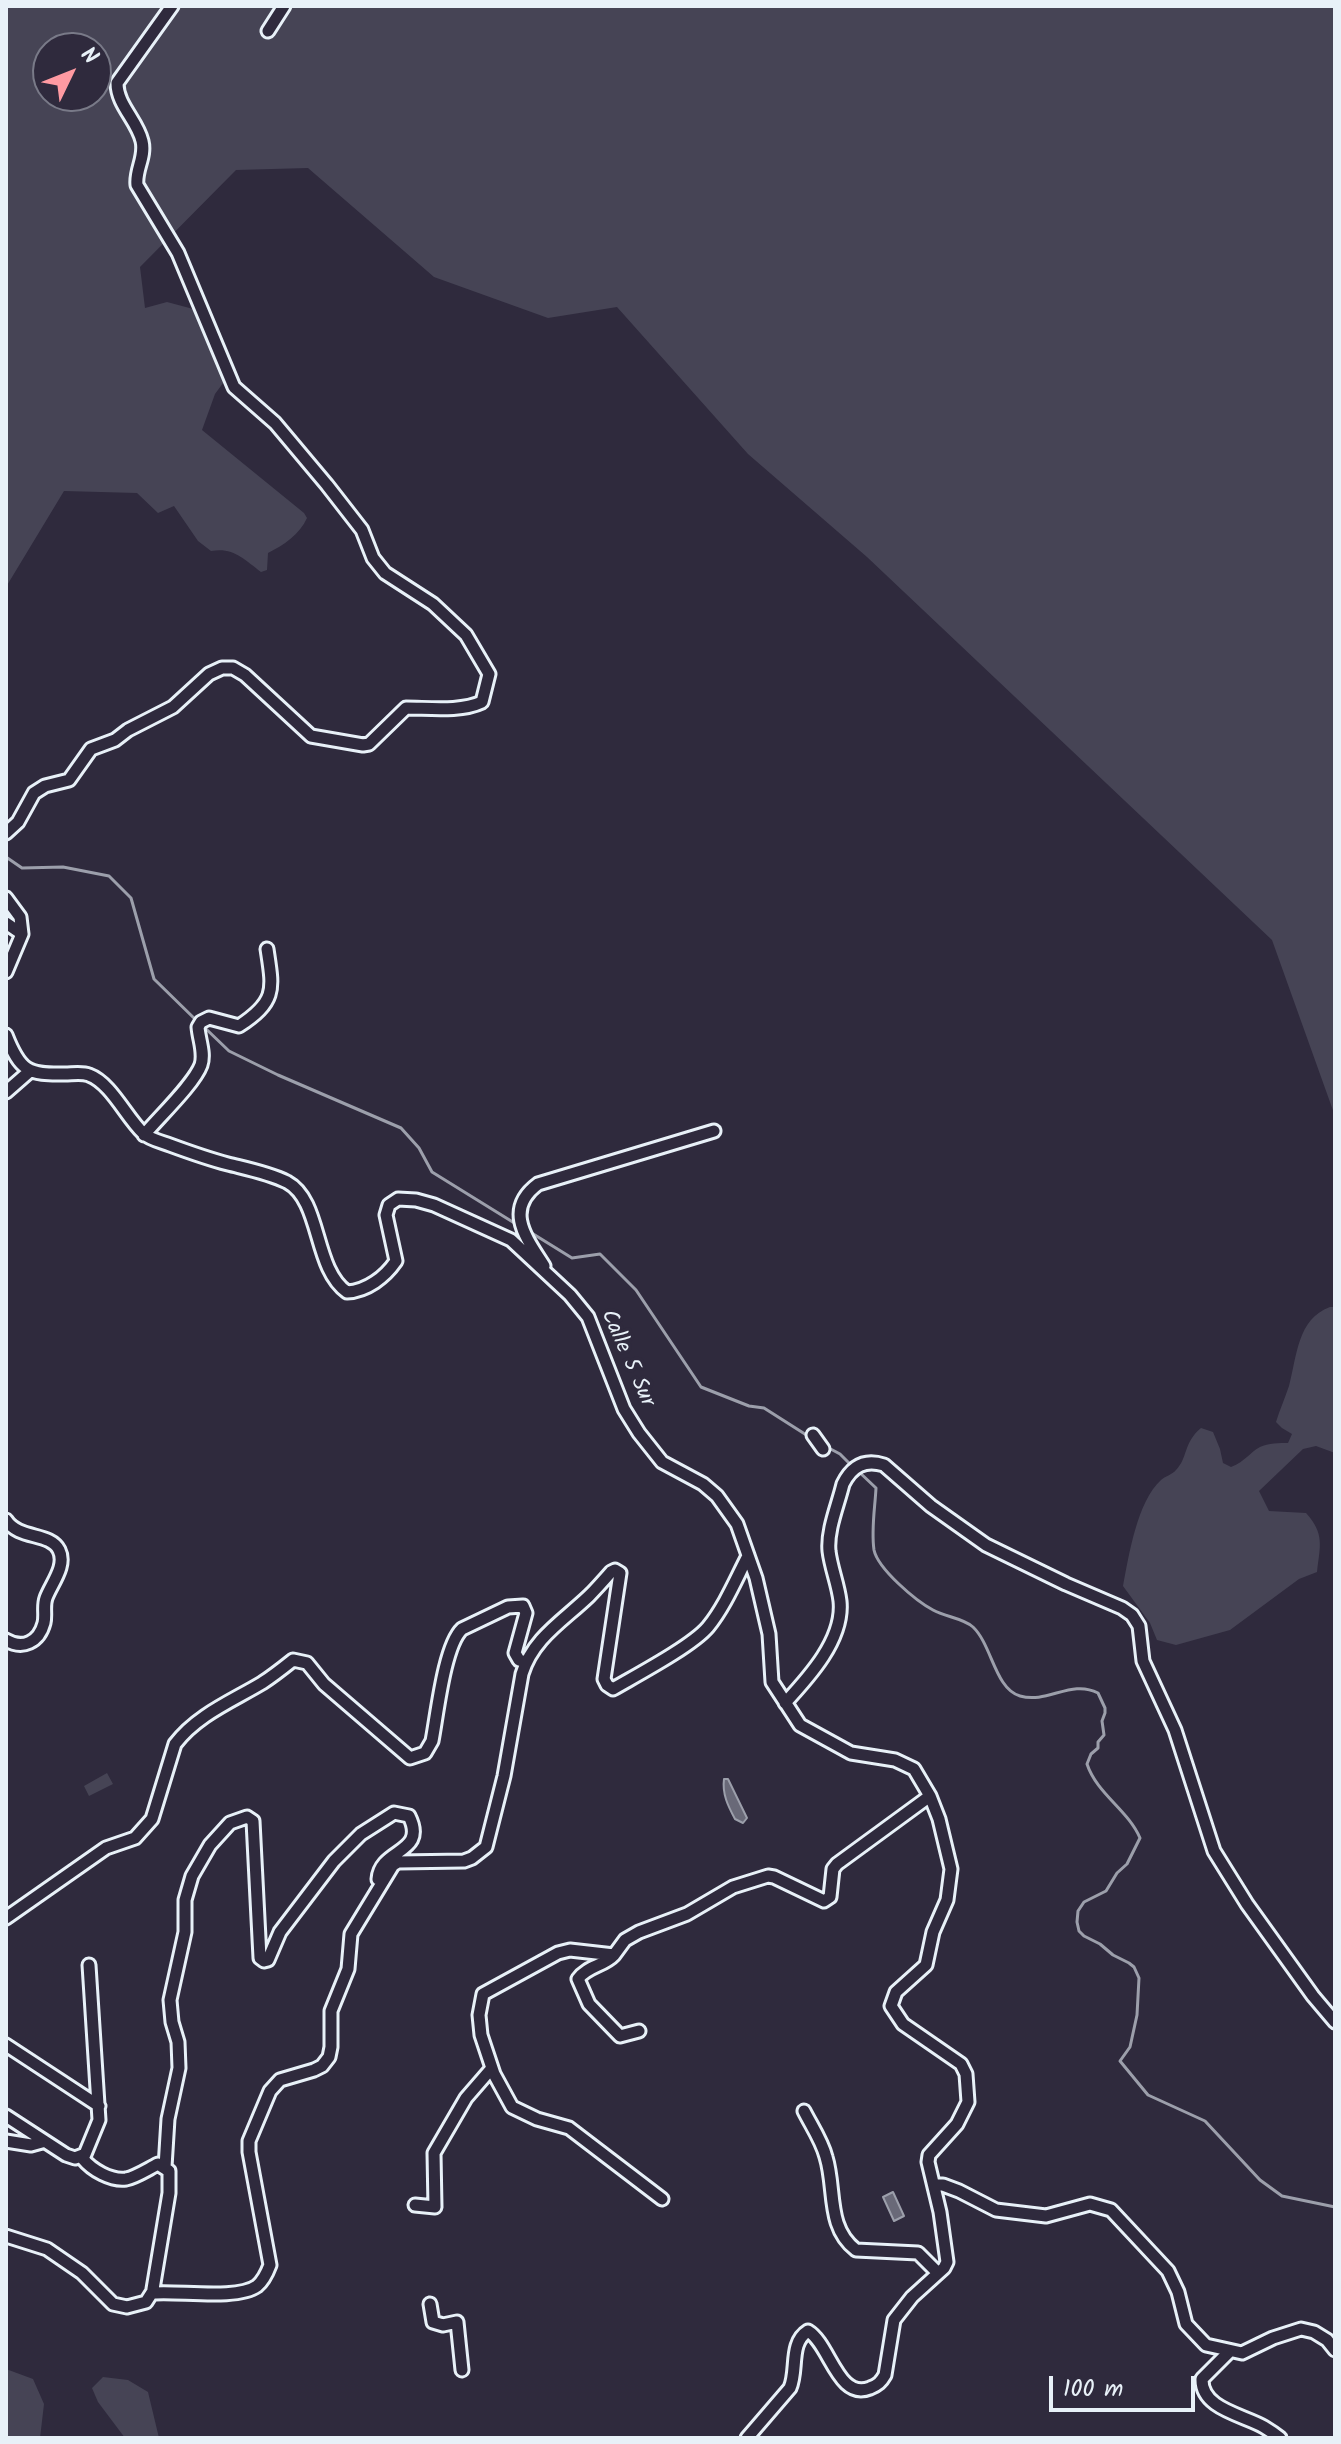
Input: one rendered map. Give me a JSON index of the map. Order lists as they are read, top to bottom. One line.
{"streets":{"street":["Calle 5 Sur"]},"scale_bar":"100 m","north":"top right"}
